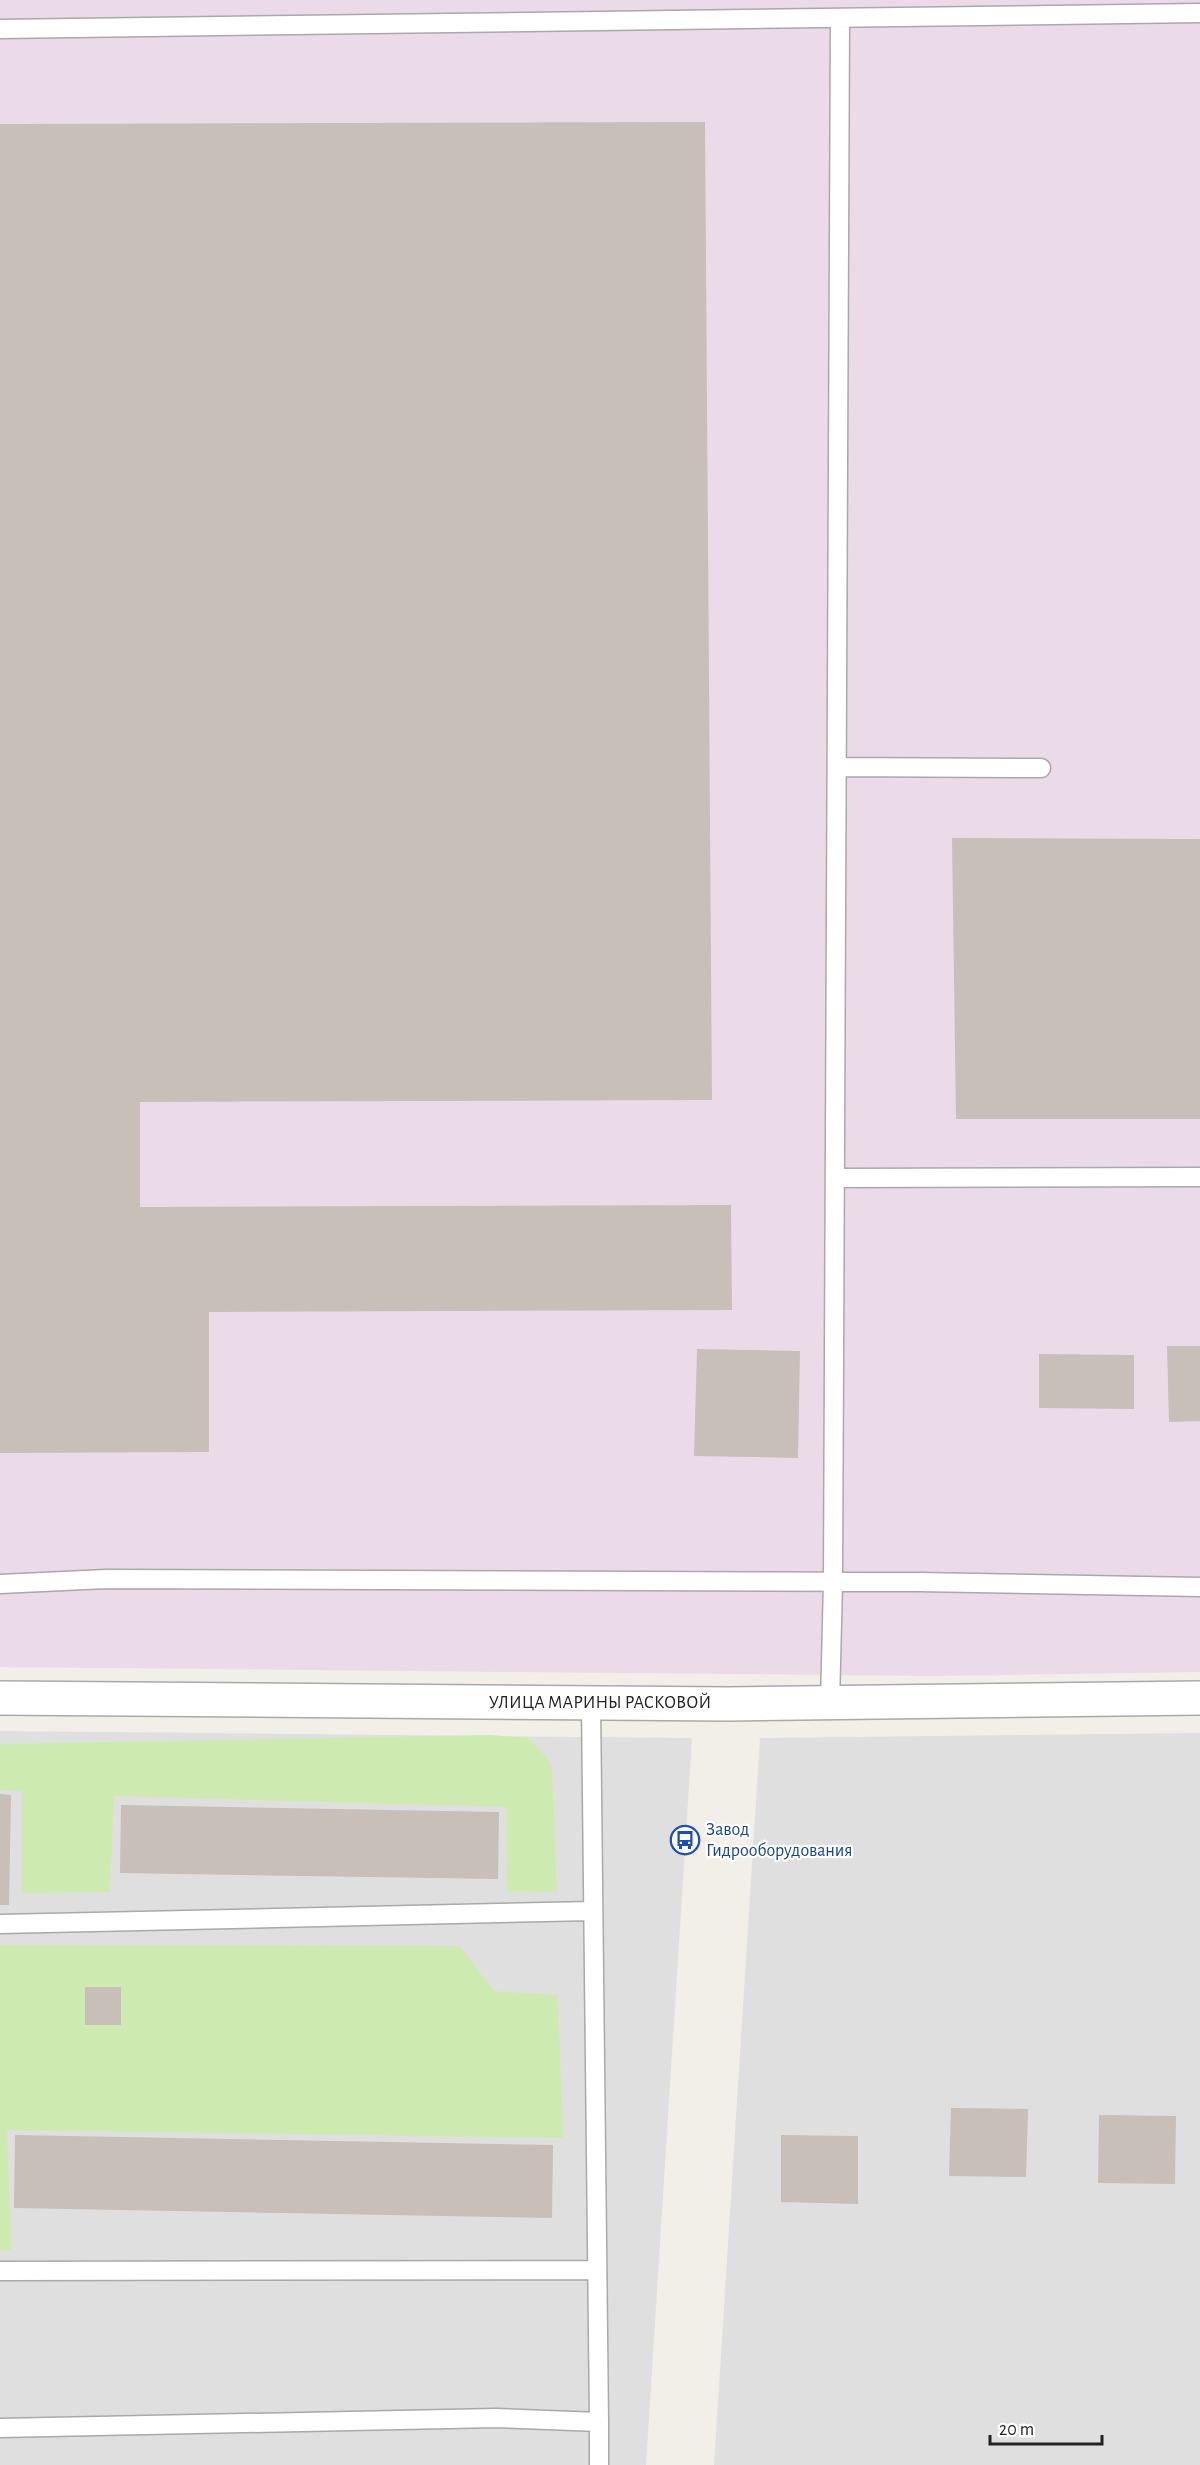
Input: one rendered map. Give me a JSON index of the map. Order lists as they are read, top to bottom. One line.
{"streets":{"street":["УЛИЦА МАРИНЫ РАСКОВОЙ"]},"places":{"bus stop":["Завод Гидрооборудования"]},"scale_bar":"20 m"}
